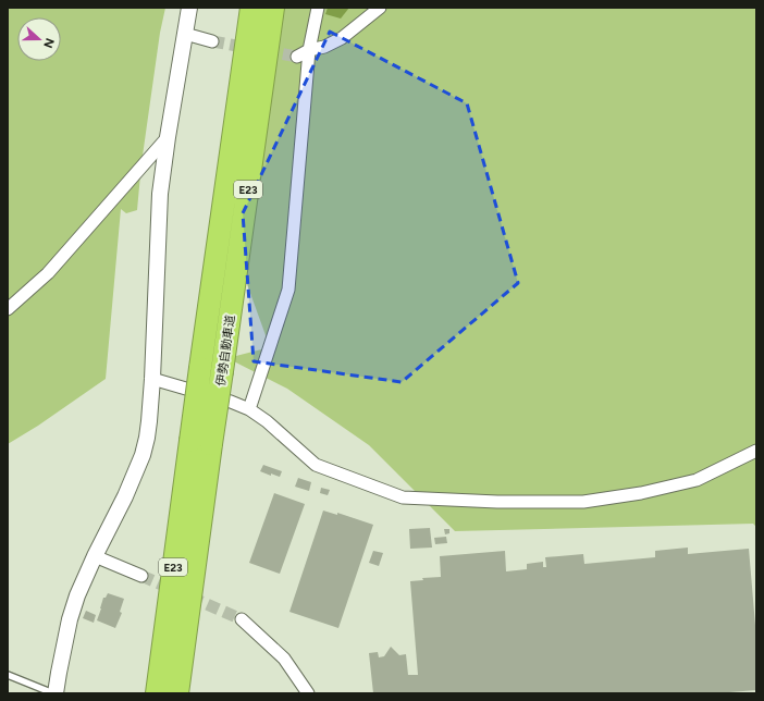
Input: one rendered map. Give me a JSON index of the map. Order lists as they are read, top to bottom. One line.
{"streets":{"highway":["E23","伊勢自動車道"]},"north":"right"}
